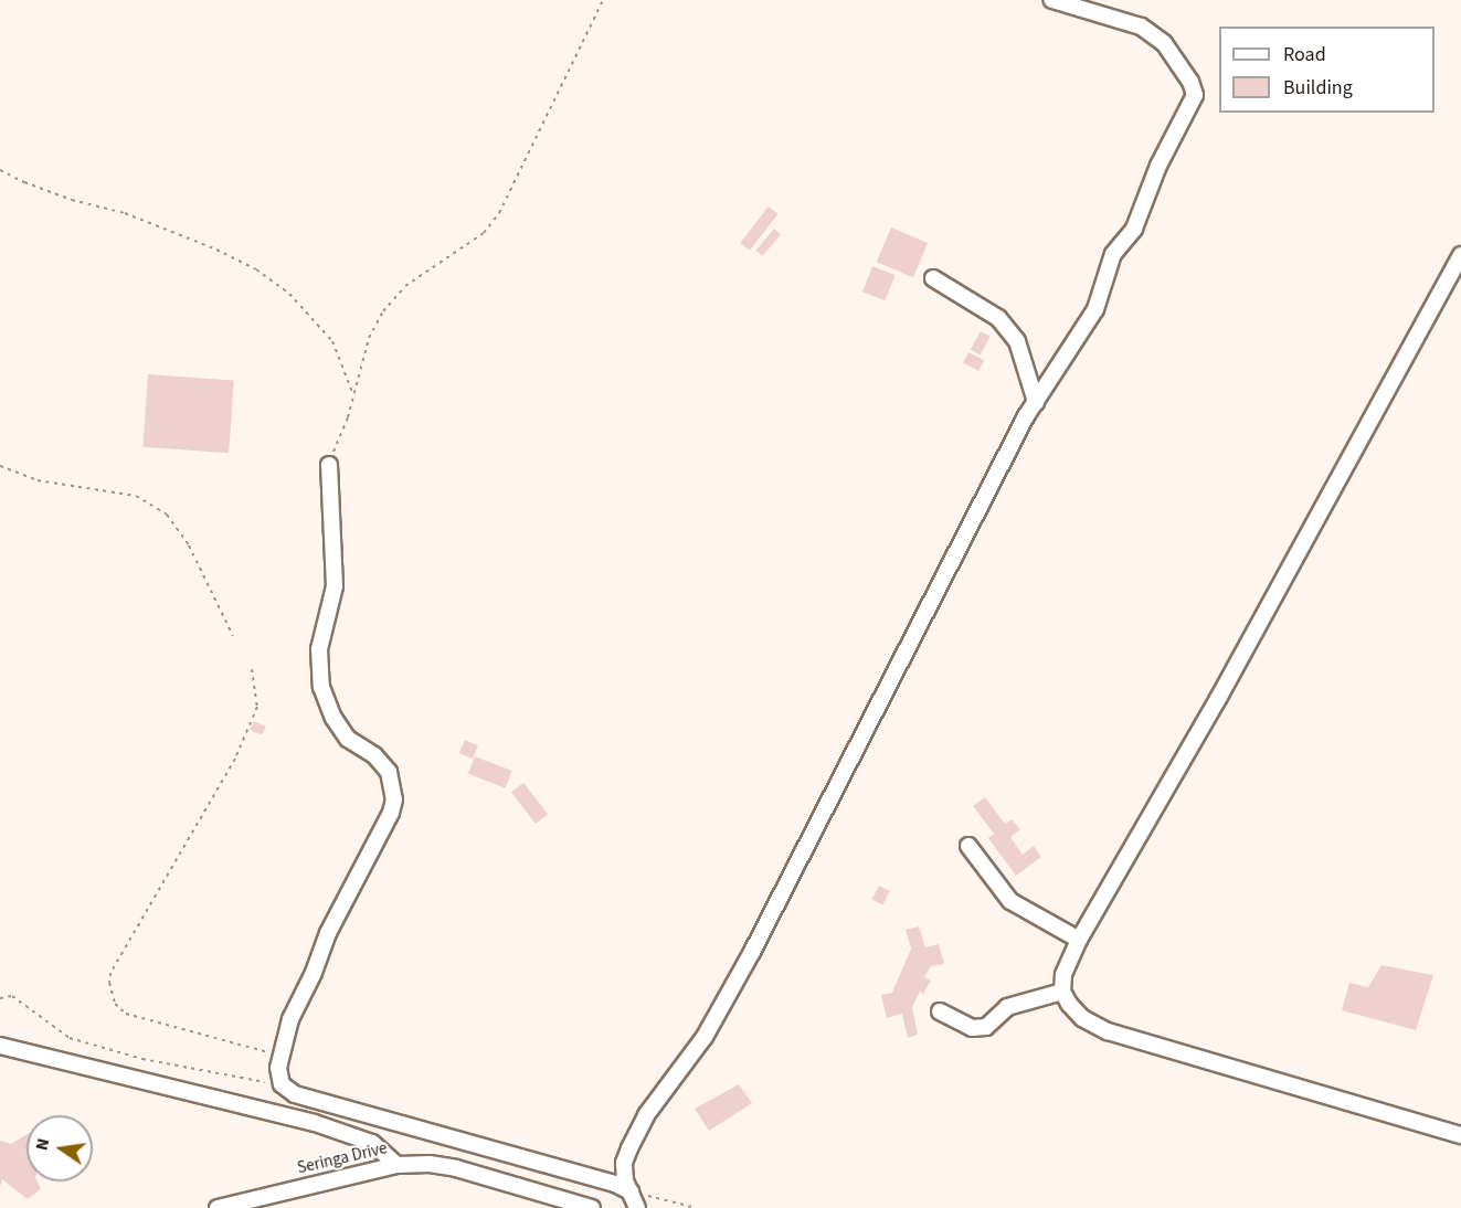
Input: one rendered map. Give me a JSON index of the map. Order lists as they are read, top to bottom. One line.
{"streets":{"street":["Seringa Drive"]},"legend":["Road","Building"],"north":"left"}
